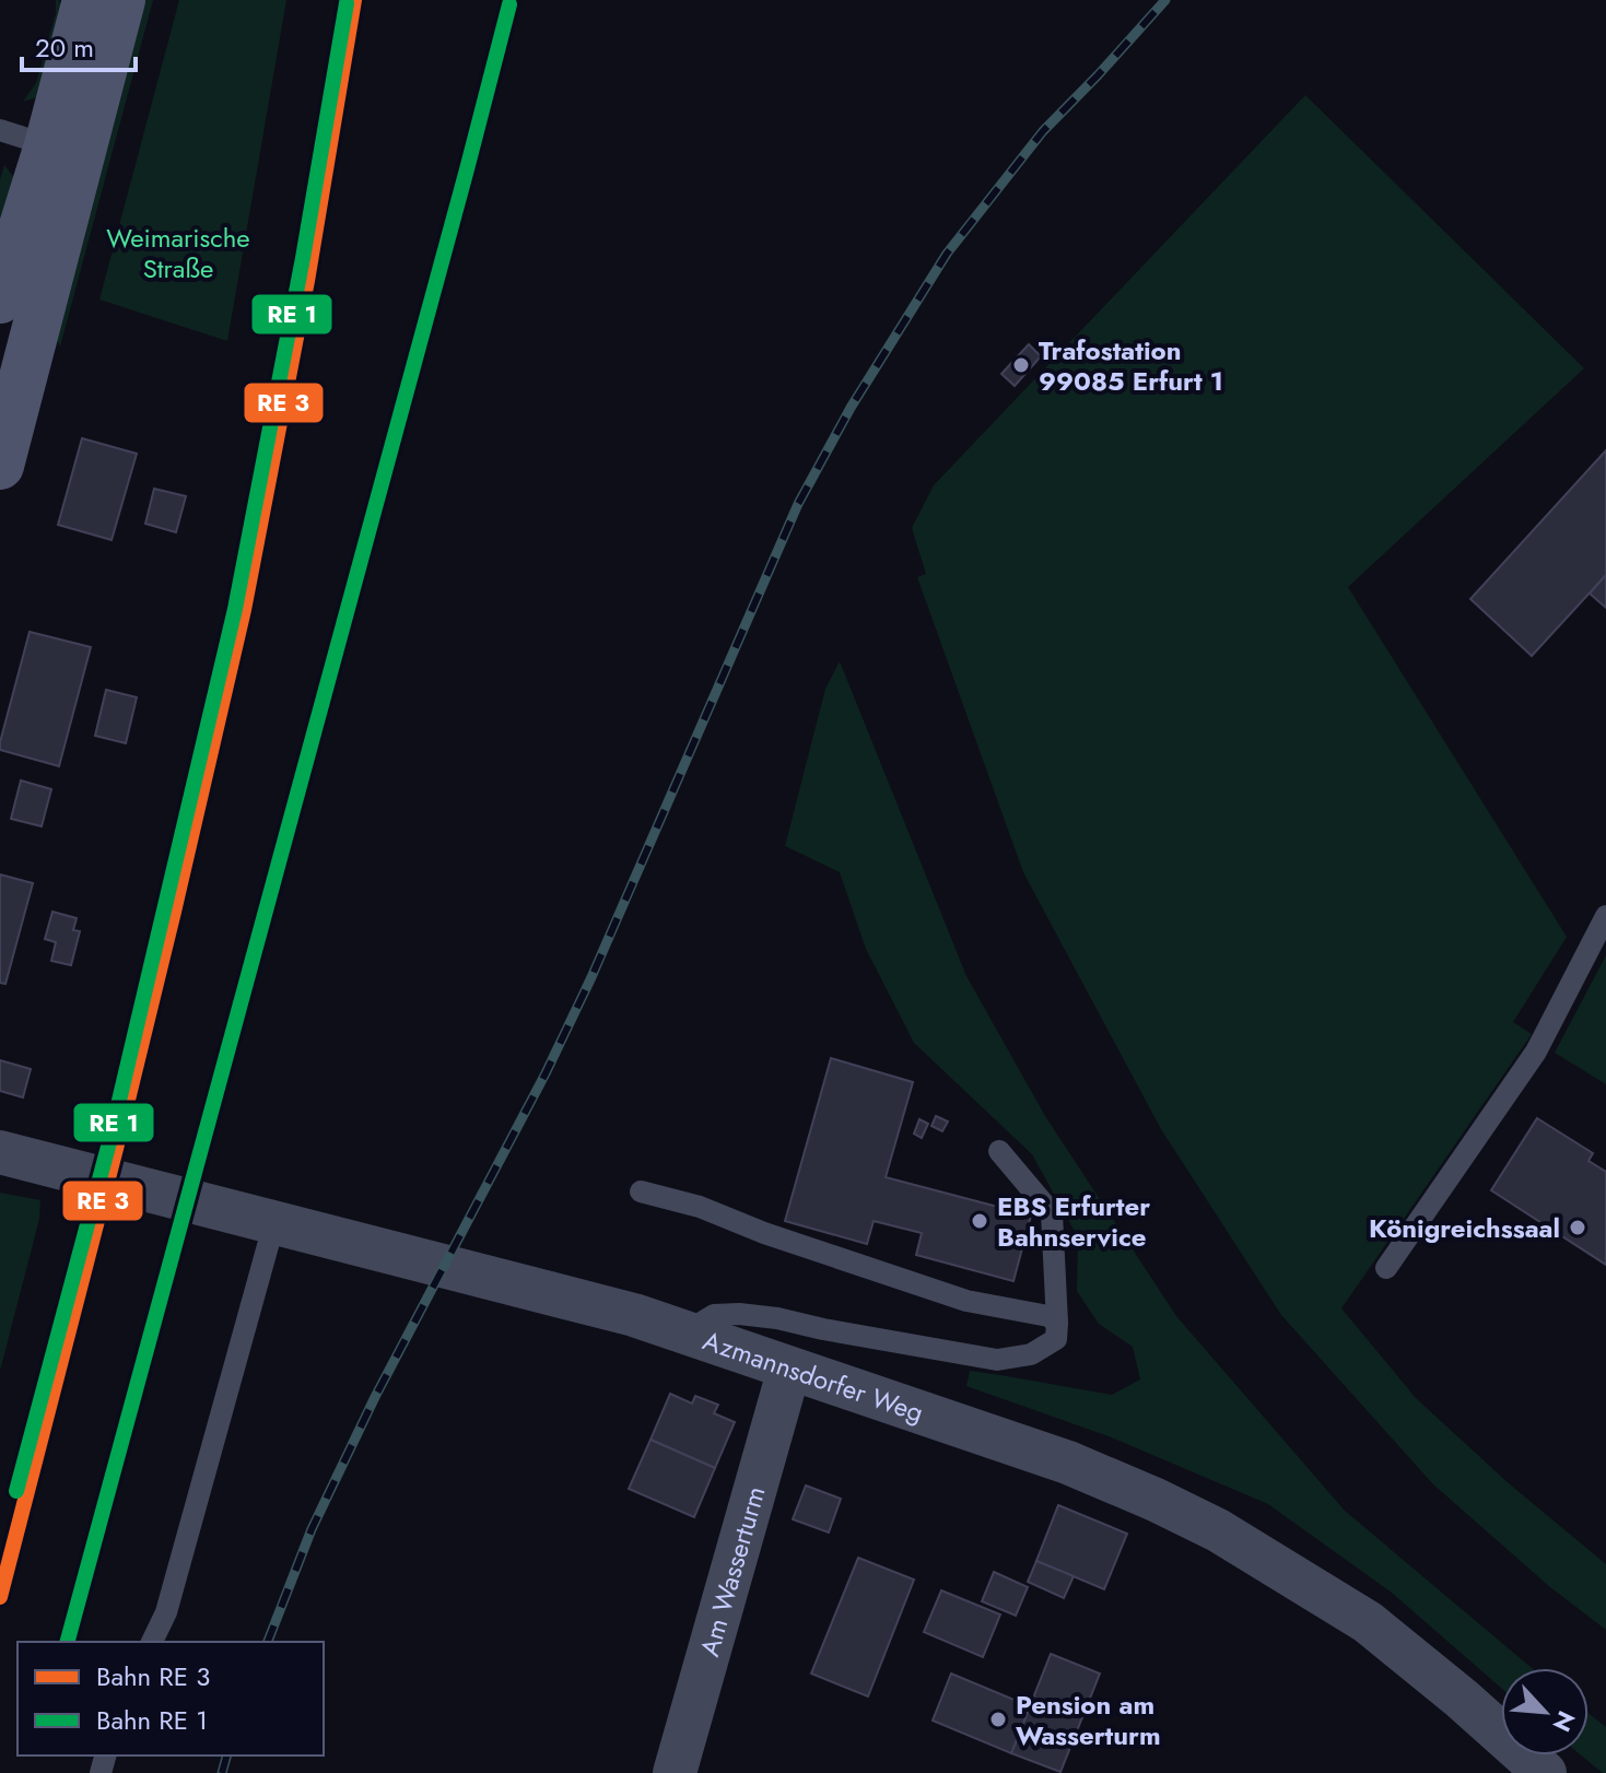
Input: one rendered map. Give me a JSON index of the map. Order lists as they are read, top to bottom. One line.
{"streets":{"street":["Azmannsdorfer Weg","Am Wasserturm"]},"crossings":[["Azmannsdorfer Weg","Am Wasserturm"]],"parks":["Weimarische Straße"],"places":["Trafostation 99085 Erfurt 1","EBS Erfurter Bahnservice","Königreichssaal","Pension am Wasserturm"],"legend":["Bahn RE 3","Bahn RE 1"],"scale_bar":"20 m","north":"bottom right"}
